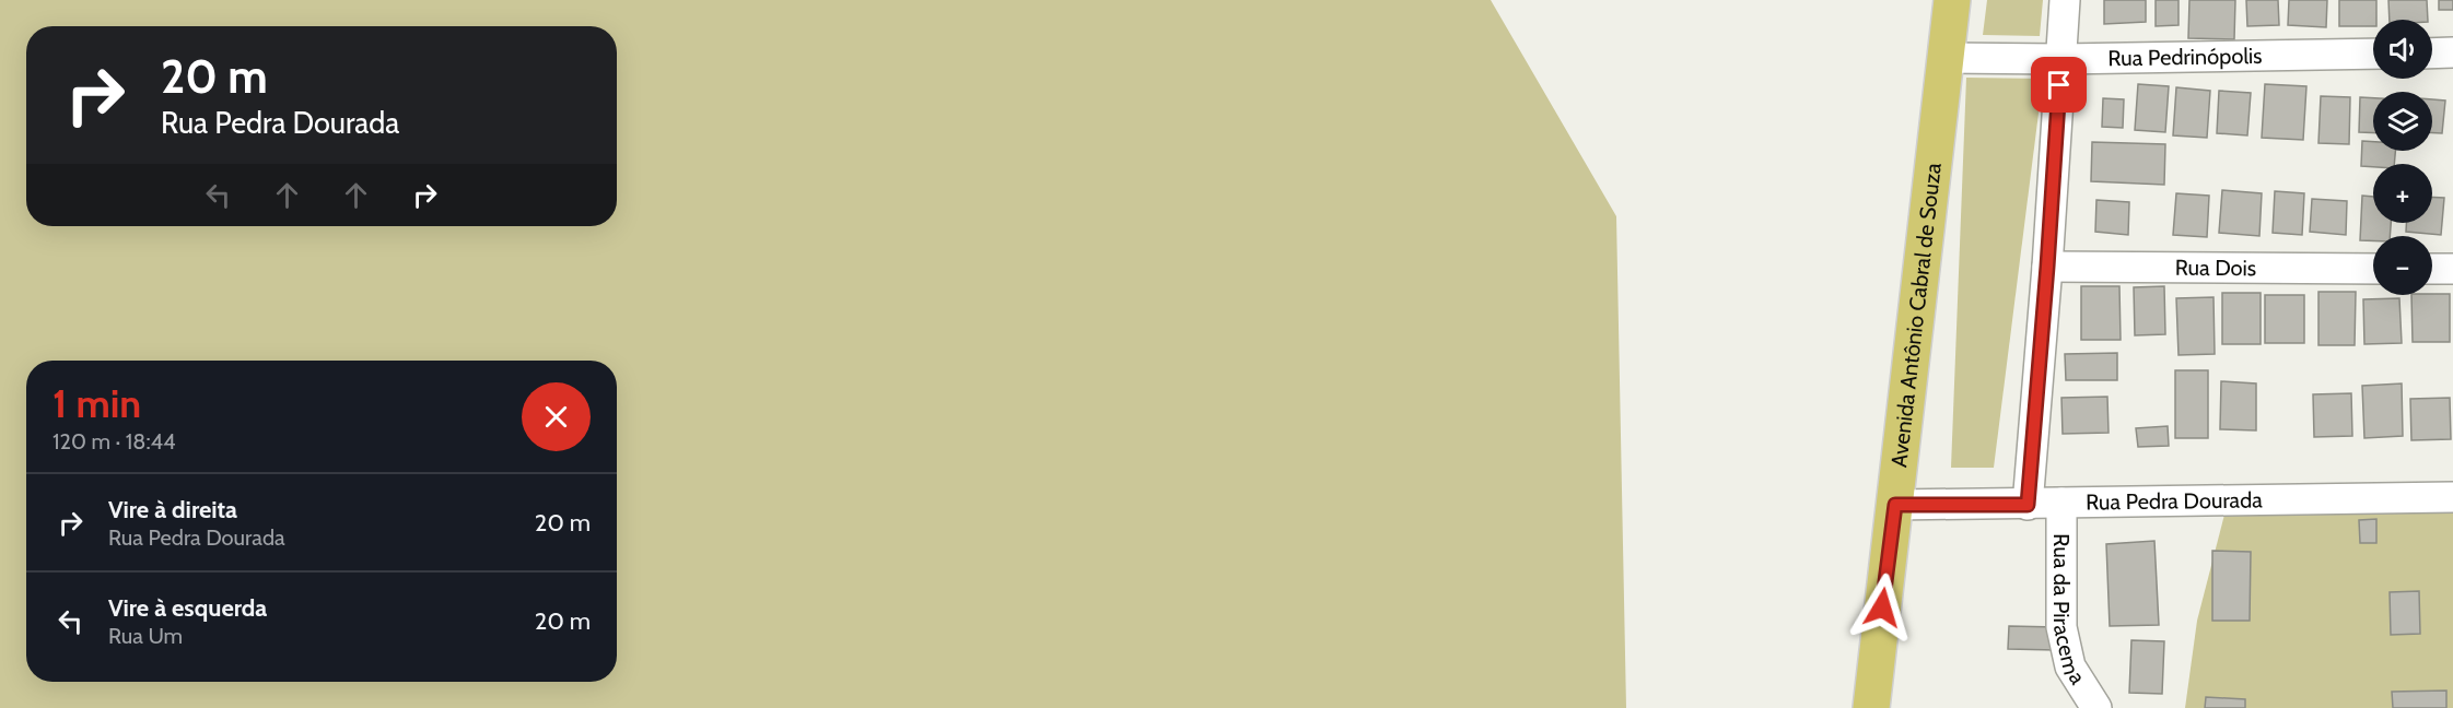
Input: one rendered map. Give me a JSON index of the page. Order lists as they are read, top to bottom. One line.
{"streets":{"main road":["Avenida Antônio Cabral de Souza"],"street":["Rua Pedrinópolis","Rua Dois","Rua Pedra Dourada","Rua da Piracema"]},"crossings":[["Rua Pedrinópolis","Avenida Antônio Cabral de Souza"],["Avenida Antônio Cabral de Souza","Rua Pedra Dourada"],["Rua Pedra Dourada","Rua da Piracema"]],"page":{"map_buttons":["+","−"],"turn":["20 m","Rua Pedra Dourada"],"heading":["1 min","120 m · 18:44"],"list":[{"name":"Vire à direita","note":"Rua Pedra Dourada","value":"20 m"},{"name":"Vire à esquerda","note":"Rua Um","value":"20 m"}]}}
